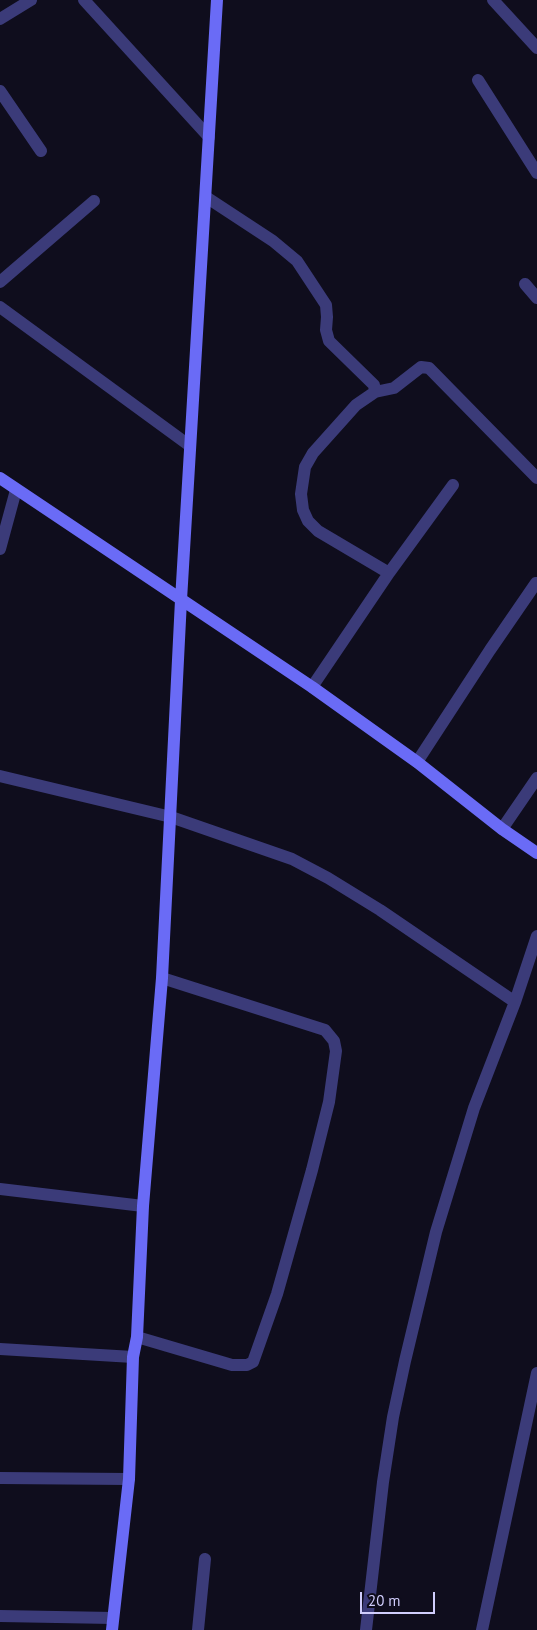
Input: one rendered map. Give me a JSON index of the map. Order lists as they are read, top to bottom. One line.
{"scale_bar":"20 m"}
